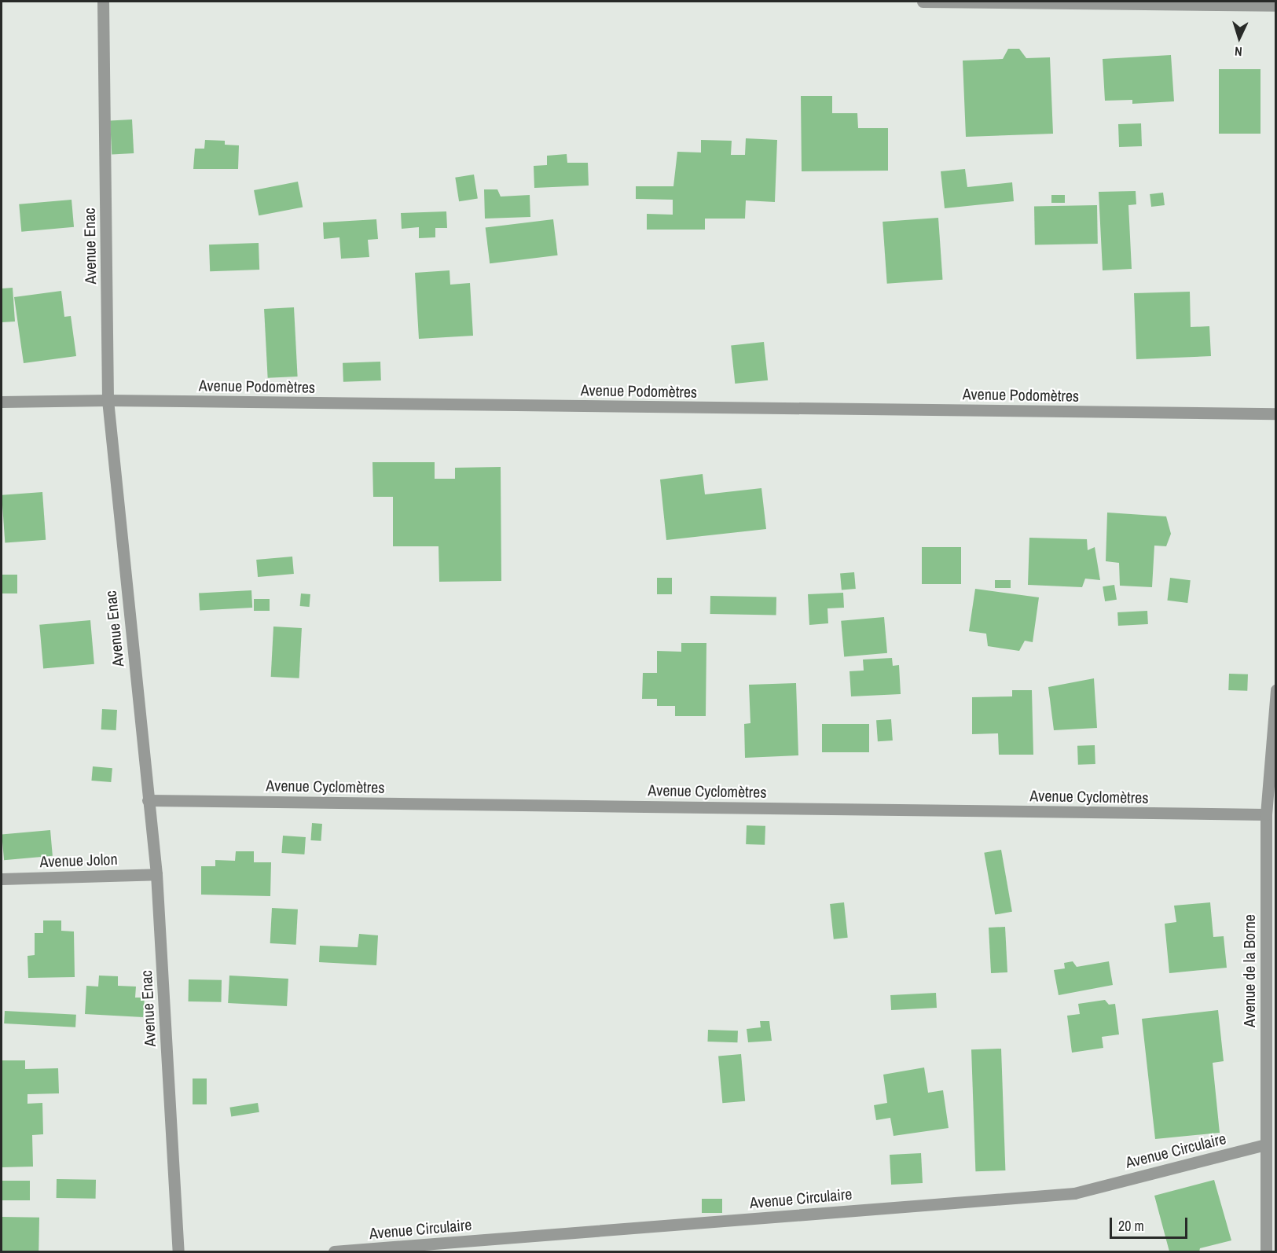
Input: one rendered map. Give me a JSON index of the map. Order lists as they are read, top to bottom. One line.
{"streets":{"street":["Avenue Enac","Avenue Podomètres","Avenue Cyclomètres","Avenue Jolon","Avenue de la Borne","Avenue Circulaire"]},"crossings":[["Avenue Enac","Avenue Podomètres"],["Avenue Enac","Avenue Cyclomètres"],["Avenue Enac","Avenue Jolon"],["Avenue Cyclomètres","Avenue de la Borne"],["Avenue de la Borne","Avenue Circulaire"]],"scale_bar":"20 m","north":"bottom"}
